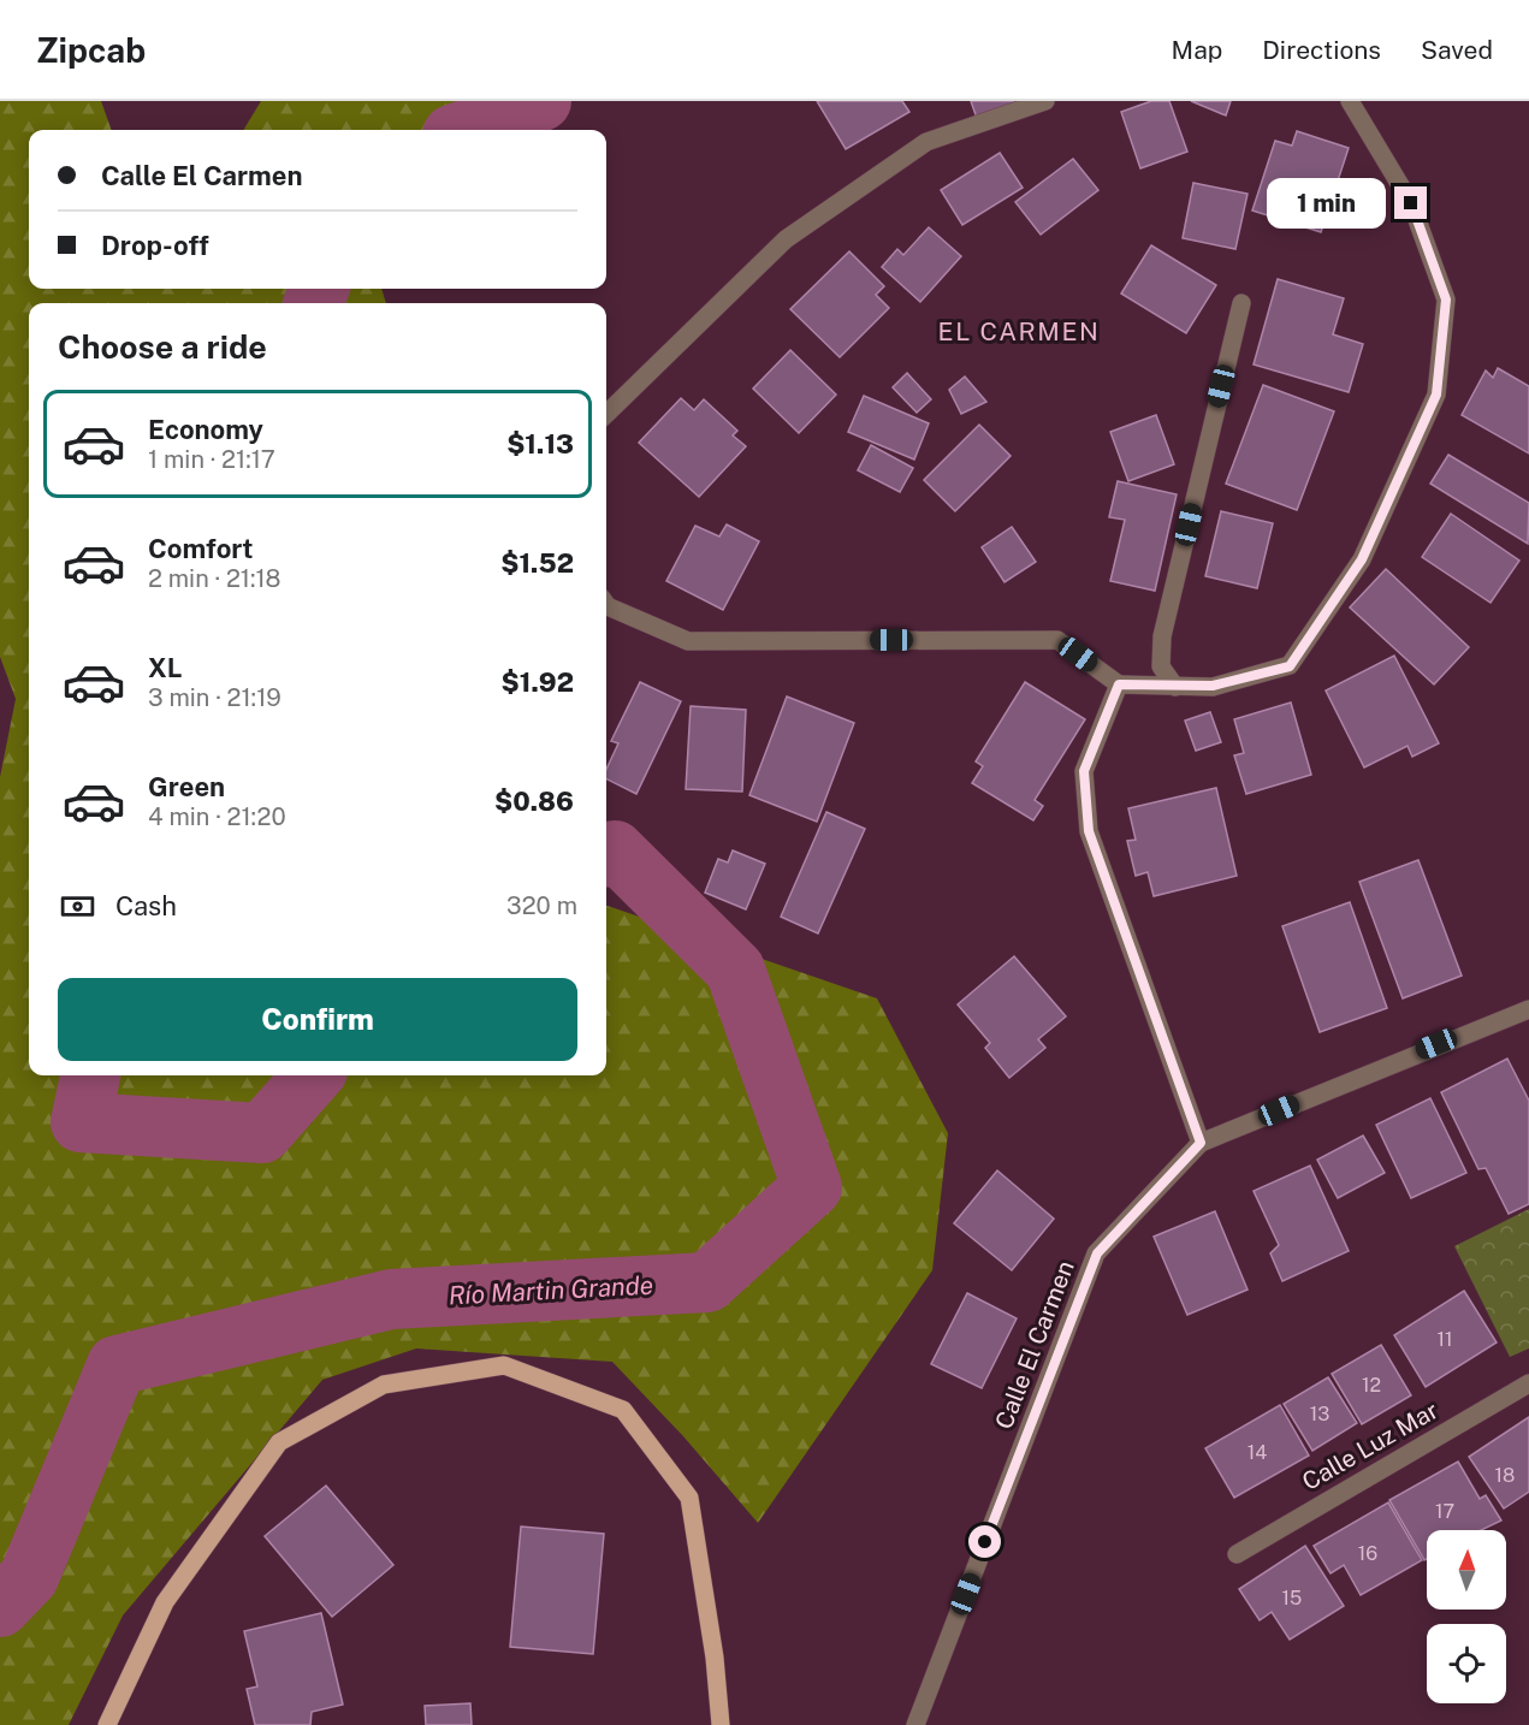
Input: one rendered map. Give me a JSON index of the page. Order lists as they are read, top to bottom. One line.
{"streets":{"street":["Calle El Carmen","Calle Luz Mar"]},"districts":["EL CARMEN"],"water":["Río Martin Grande"],"house_numbers":["11","12","13","14","18","17","16","15"],"north":"top","page":{"header":"Zipcab","nav":["Map","Directions","Saved"],"banner":["Calle El Carmen","Drop-off"],"bubble":"1 min","heading":"Choose a ride","list":[{"name":"Economy","note":"1 min · 21:17","value":"$1.13"},{"name":"Comfort","note":"2 min · 21:18","value":"$1.52"},{"name":"XL","note":"3 min · 21:19","value":"$1.92"},{"name":"Green","note":"4 min · 21:20","value":"$0.86"}],"pay":["Cash","320 m"],"buttons":"Confirm"}}
